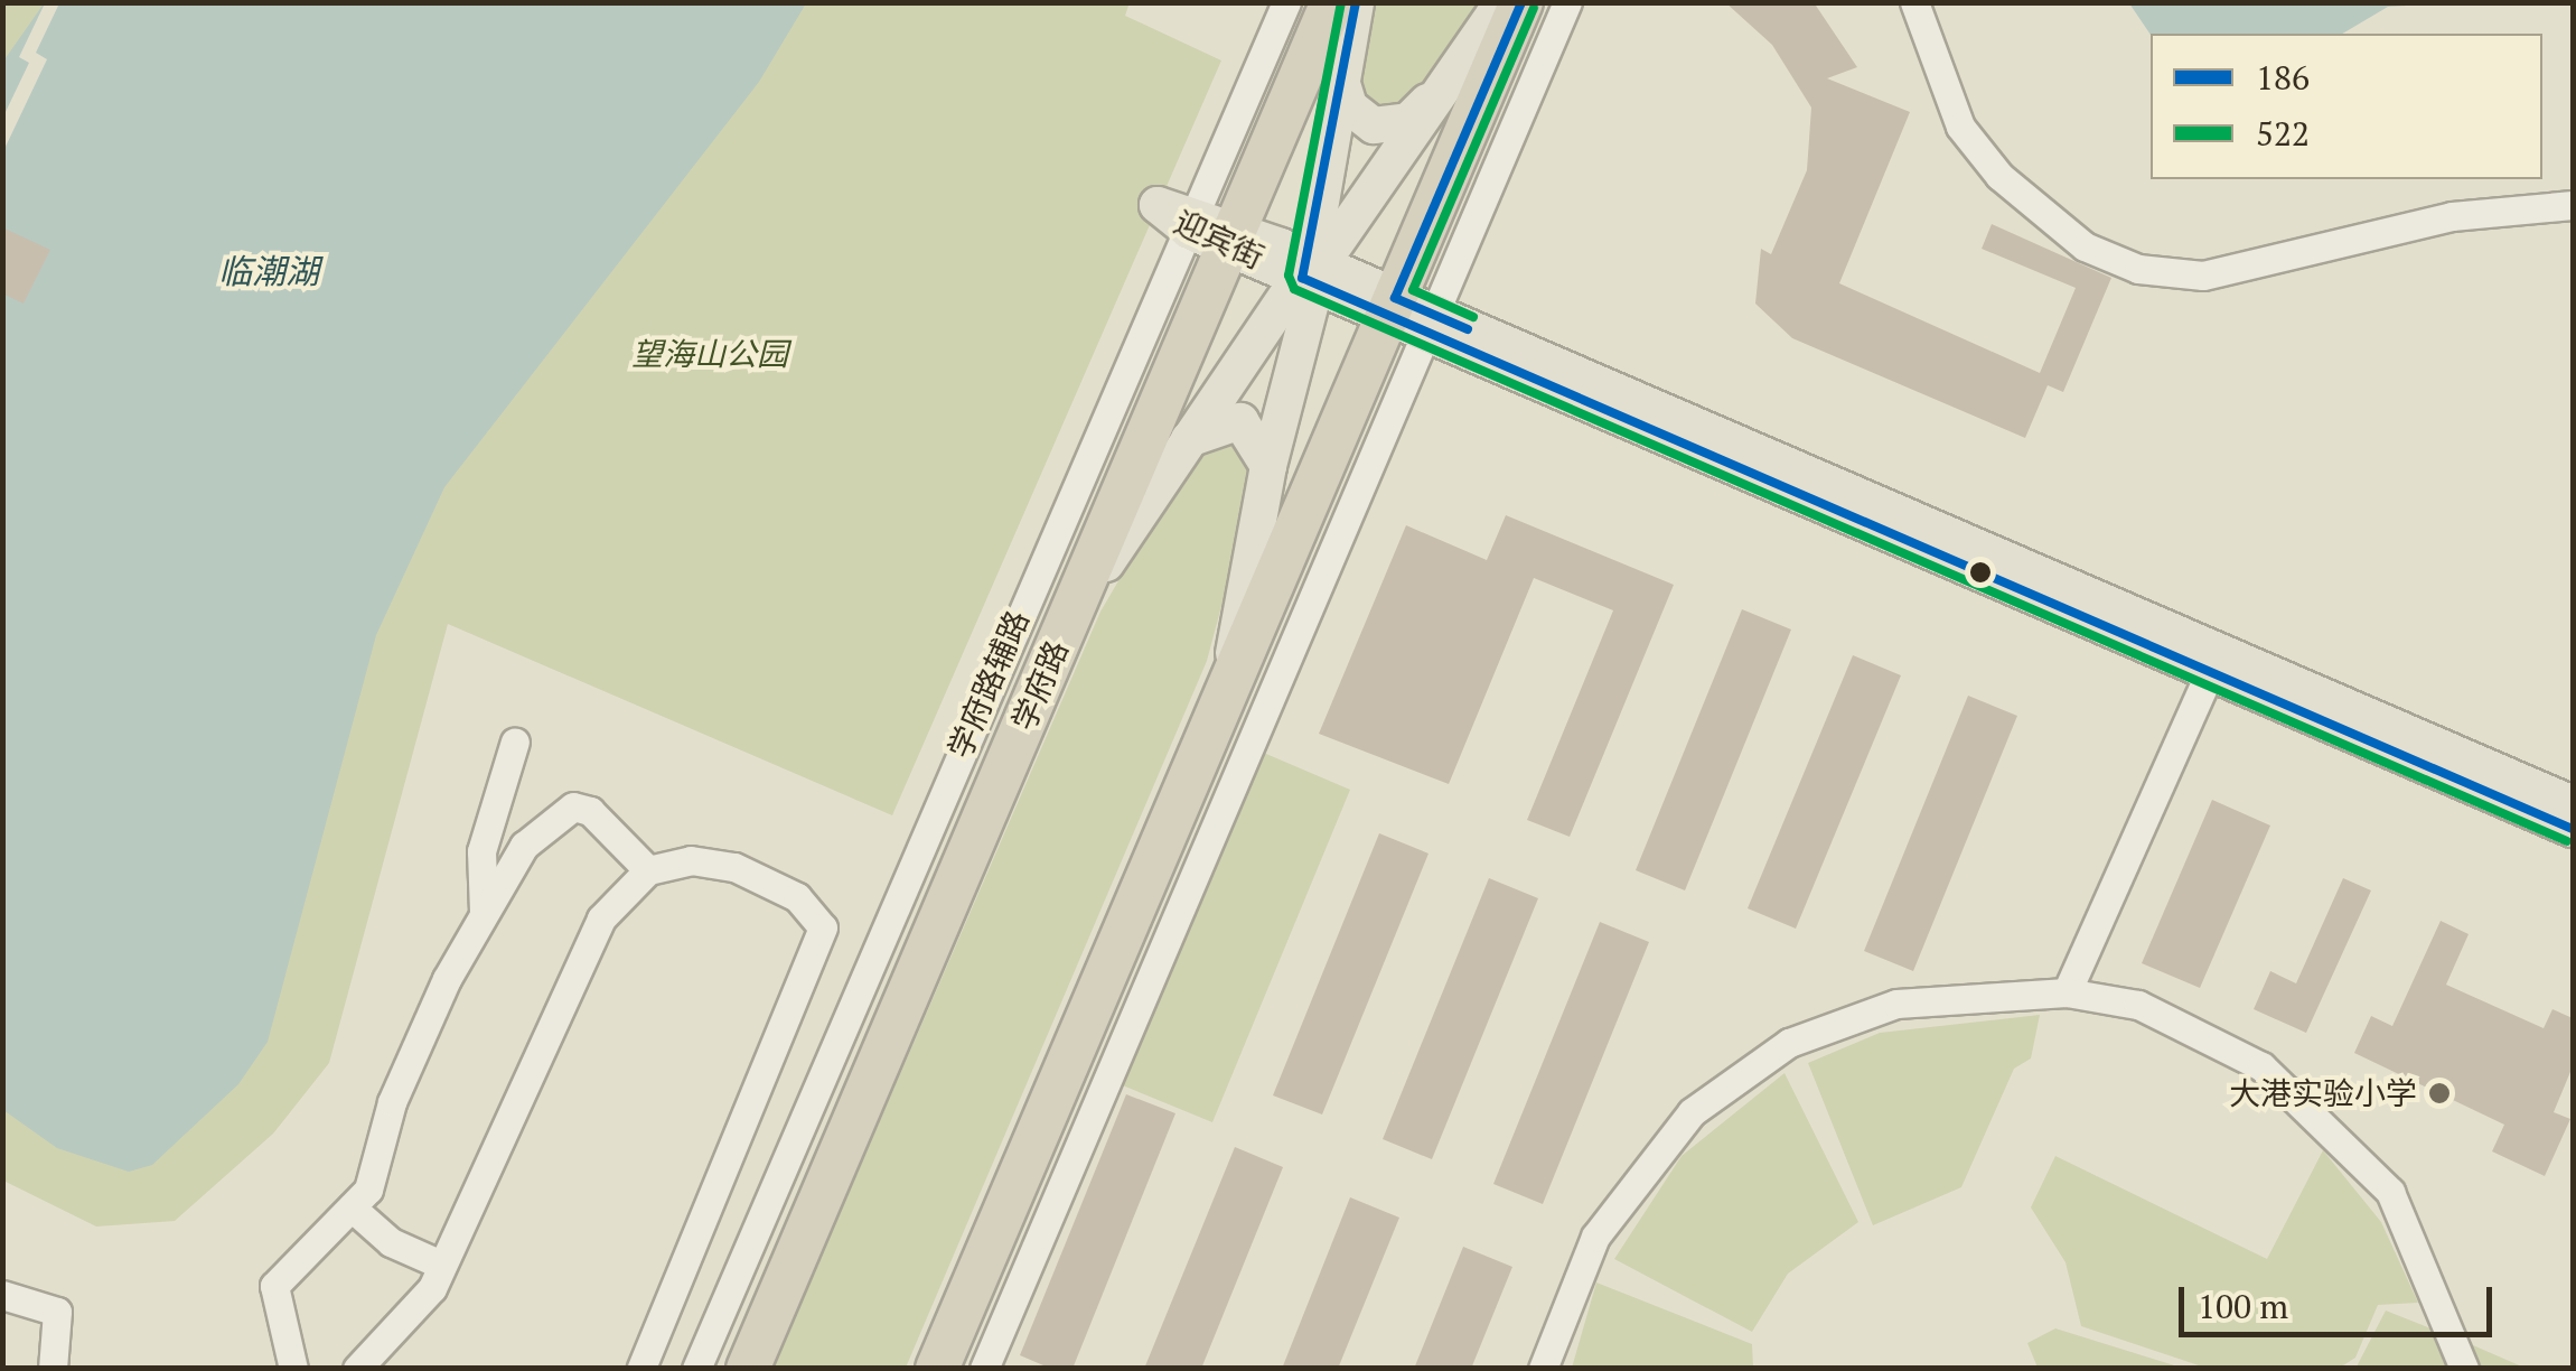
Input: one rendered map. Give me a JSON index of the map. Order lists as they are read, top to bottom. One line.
{"streets":{"highway":["学府路"],"main road":["迎宾街"],"street":["学府路辅路"]},"crossings":[["迎宾街","学府路辅路"],["迎宾街","学府路"],["学府路辅路","学府路"]],"water":["临潮湖"],"parks":["望海山公园"],"places":["大港实验小学"],"lines":["transit line 186","transit line 522"],"legend":["186","522"],"scale_bar":"100 m"}
